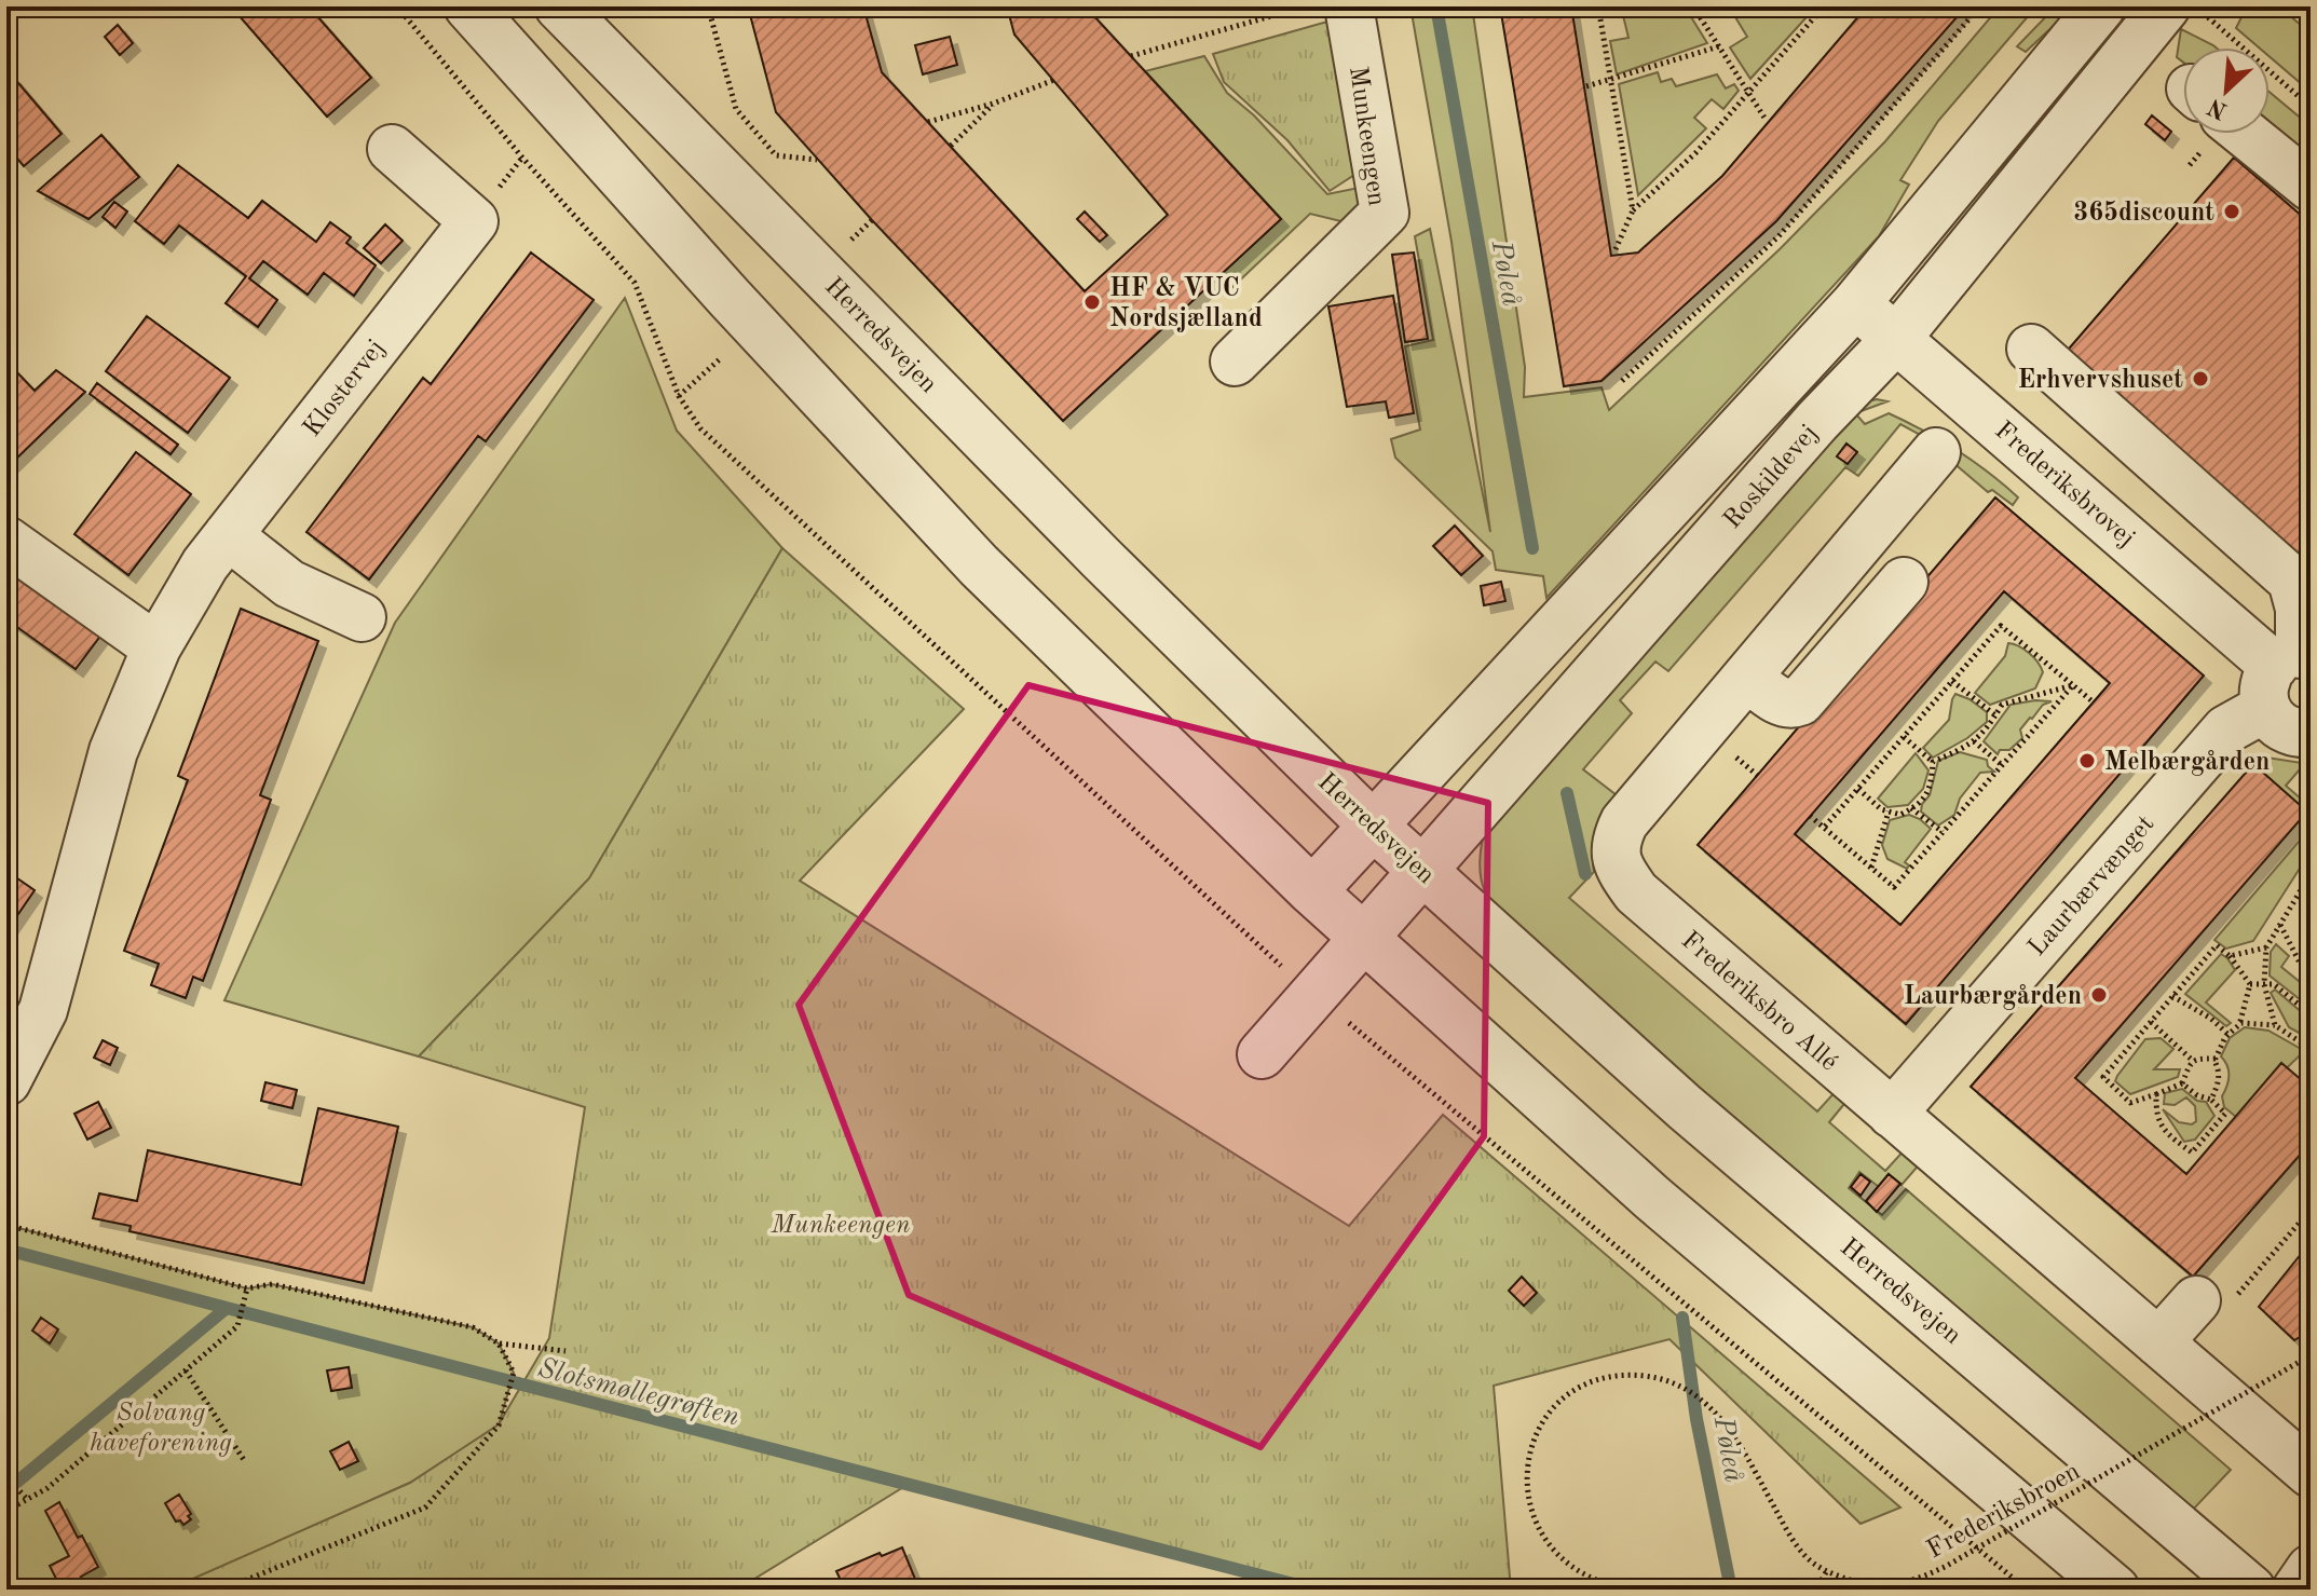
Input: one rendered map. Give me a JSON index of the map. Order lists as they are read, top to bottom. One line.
{"streets":{"street":["Munkeengen","Herredsvejen","Klostervej","Roskildevej","Frederiksbrovej","Laurbærvænget","Frederiksbro Allé"],"path":["Frederiksbroen"]},"crossings":[["Herredsvejen","Roskildevej"],["Roskildevej","Frederiksbrovej"],["Frederiksbrovej","Laurbærvænget"],["Laurbærvænget","Frederiksbro Allé"]],"water":["Pøleå","Slotsmøllegrøften"],"parks":["Munkeengen","Solvang haveforening"],"places":["365discount","HF & VUC Nordsjælland","Erhvervshuset","Melbærgården","Laurbærgården"],"north":"bottom left"}
